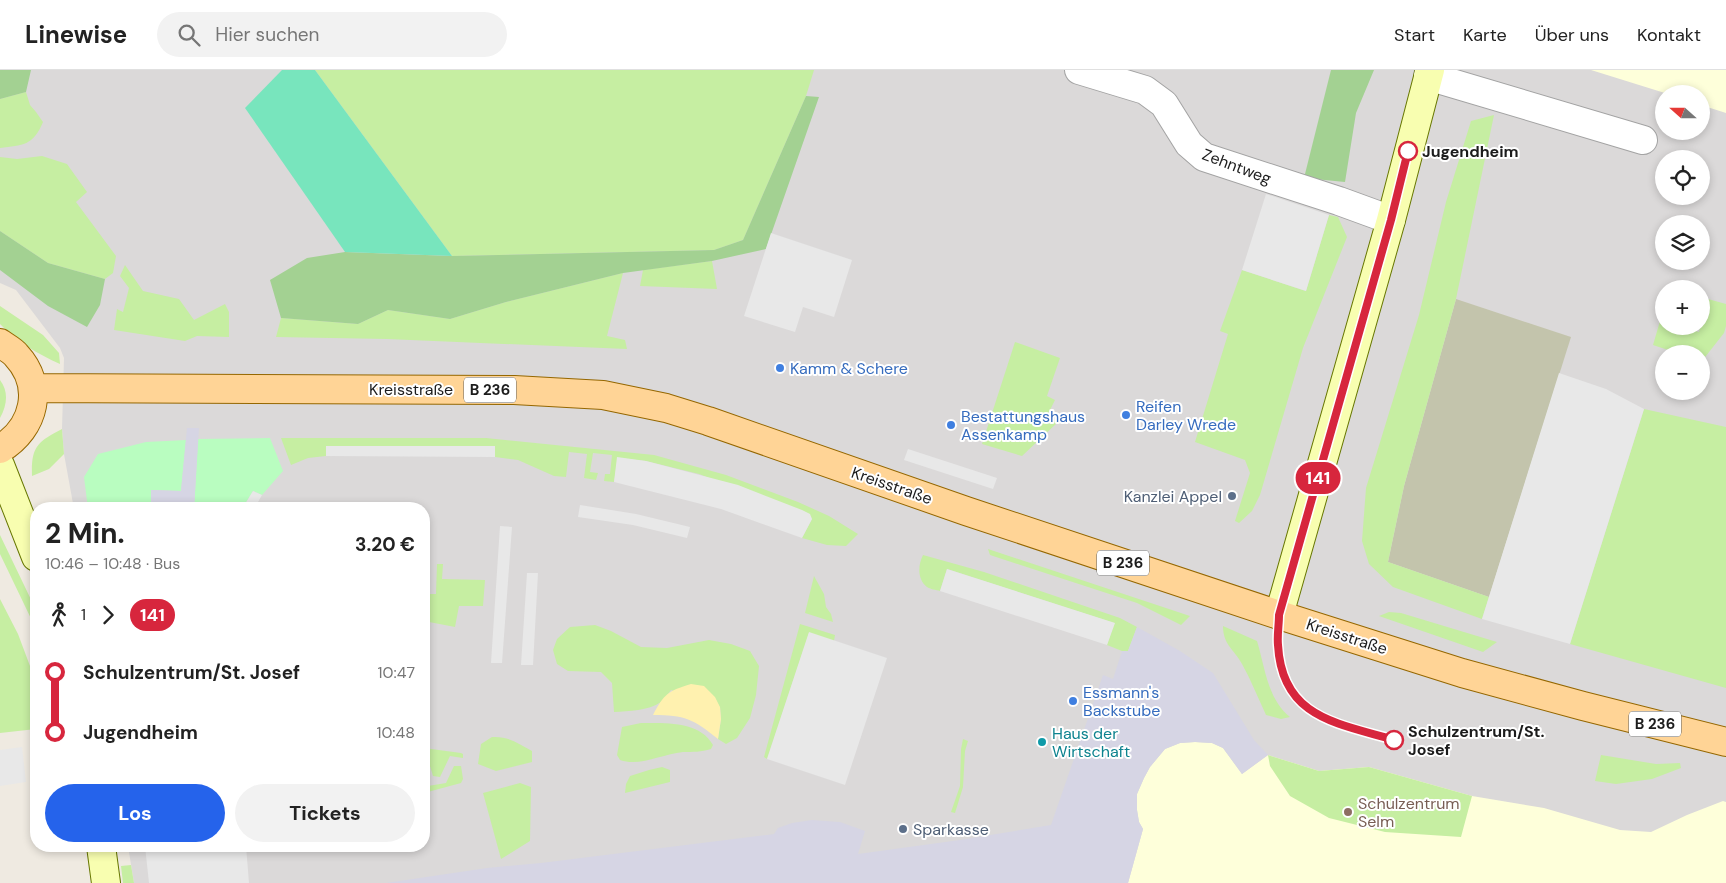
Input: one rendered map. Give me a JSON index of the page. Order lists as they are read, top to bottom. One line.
{"streets":{"main road":["Kreisstraße","B 236"],"street":["Zehntweg"]},"places":["Jugendheim","Kamm & Schere","Reifen Darley Wrede","Bestattungshaus Assenkamp","Kanzlei Appel","Essmann's Backstube","Schulzentrum/St. Josef","Haus der Wirtschaft","Schulzentrum Selm","Sparkasse"],"lines":["bus line 141"],"north":"left","page":{"header":"Linewise","search":"Hier suchen","nav":["Start","Karte","Über uns","Kontakt"],"on_map":"141","map_buttons":["+","−"],"heading":["2 Min.","10:46 – 10:48 · Bus","3.20 €"],"legs":["1","141"],"list":[{"name":"Schulzentrum/St. Josef","value":"10:47"},{"name":"Jugendheim","value":"10:48"}],"buttons":["Los","Tickets"]}}
